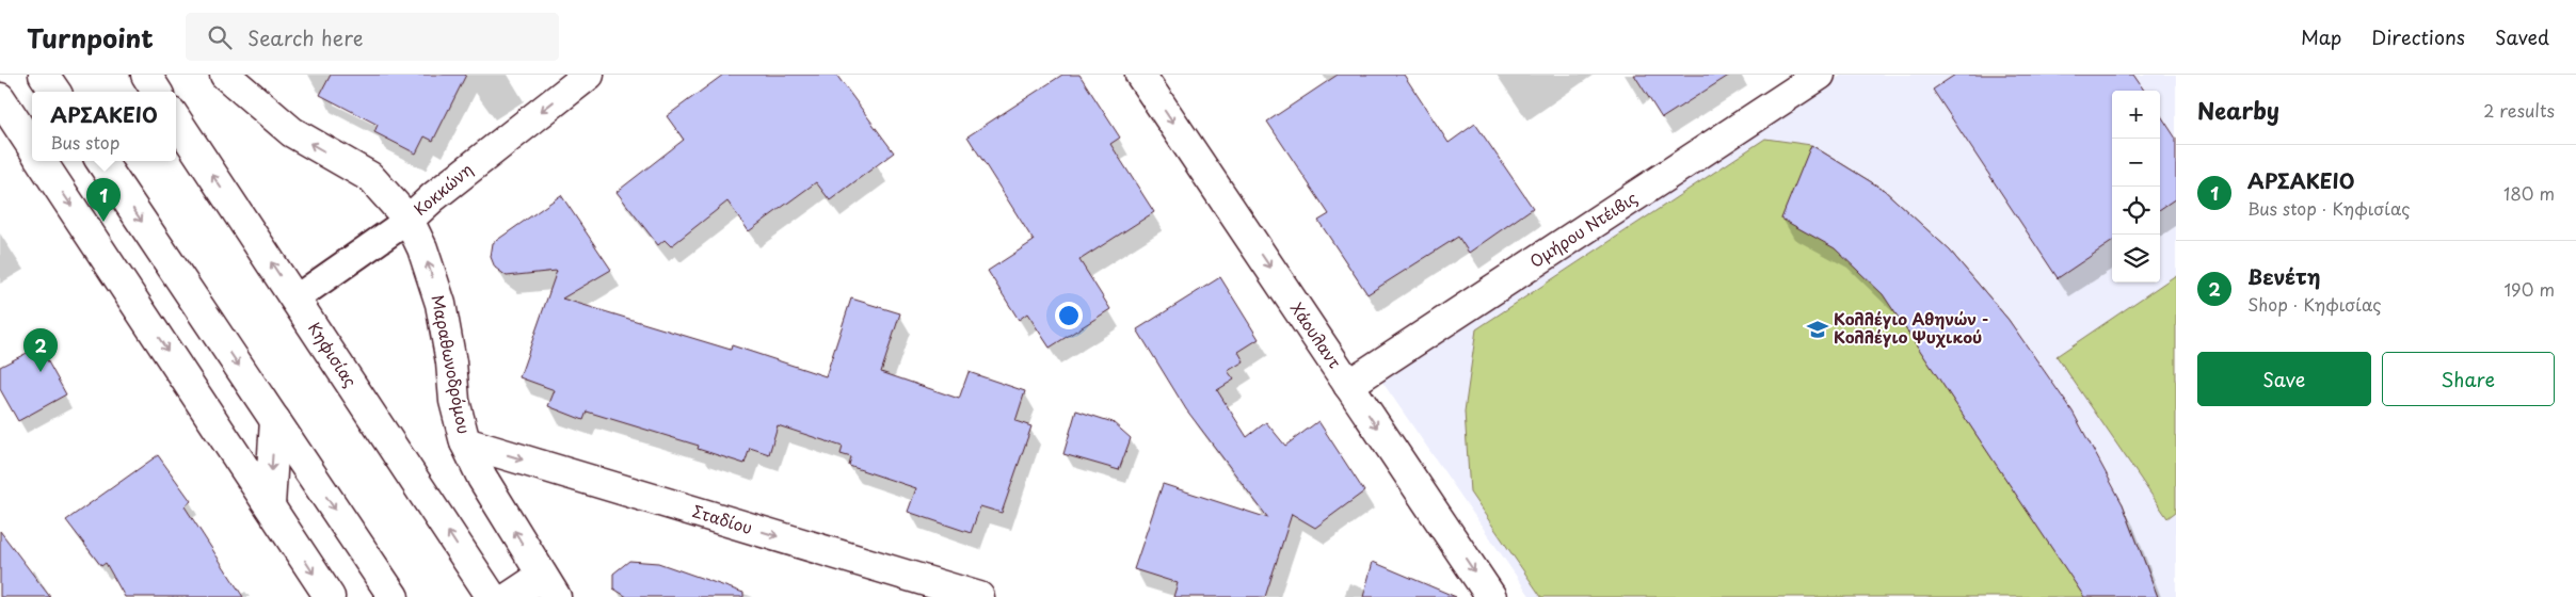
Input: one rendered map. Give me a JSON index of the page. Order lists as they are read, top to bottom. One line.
{"streets":{"street":["Κοκκώνη","Ομήρου Ντέιβις","Χάουλαντ","Κηφισίας","Μαραθωνοδρόμου","Σταδίου"]},"crossings":[["Κοκκώνη","Κηφισίας"],["Κοκκώνη","Μαραθωνοδρόμου"],["Ομήρου Ντέιβις","Χάουλαντ"],["Μαραθωνοδρόμου","Σταδίου"]],"one_way":["Κοκκώνη","Χάουλαντ","Σταδίου"],"places":{"school or university":["Κολλέγιο Αθηνών - Κολλέγιο Ψυχικού"]},"page":{"header":"Turnpoint","search":"Search here","nav":["Map","Directions","Saved"],"heading":["Nearby","2 results"],"map_buttons":["+","−"],"popup":["ΑΡΣΑΚΕΙΟ","Bus stop"],"list":[{"mark":"1","name":"ΑΡΣΑΚΕΙΟ","note":"Bus stop · Κηφισίας","value":"180 m"},{"mark":"2","name":"Βενέτη","note":"Shop · Κηφισίας","value":"190 m"}],"pins":["1","2"],"buttons":["Save","Share"]}}
